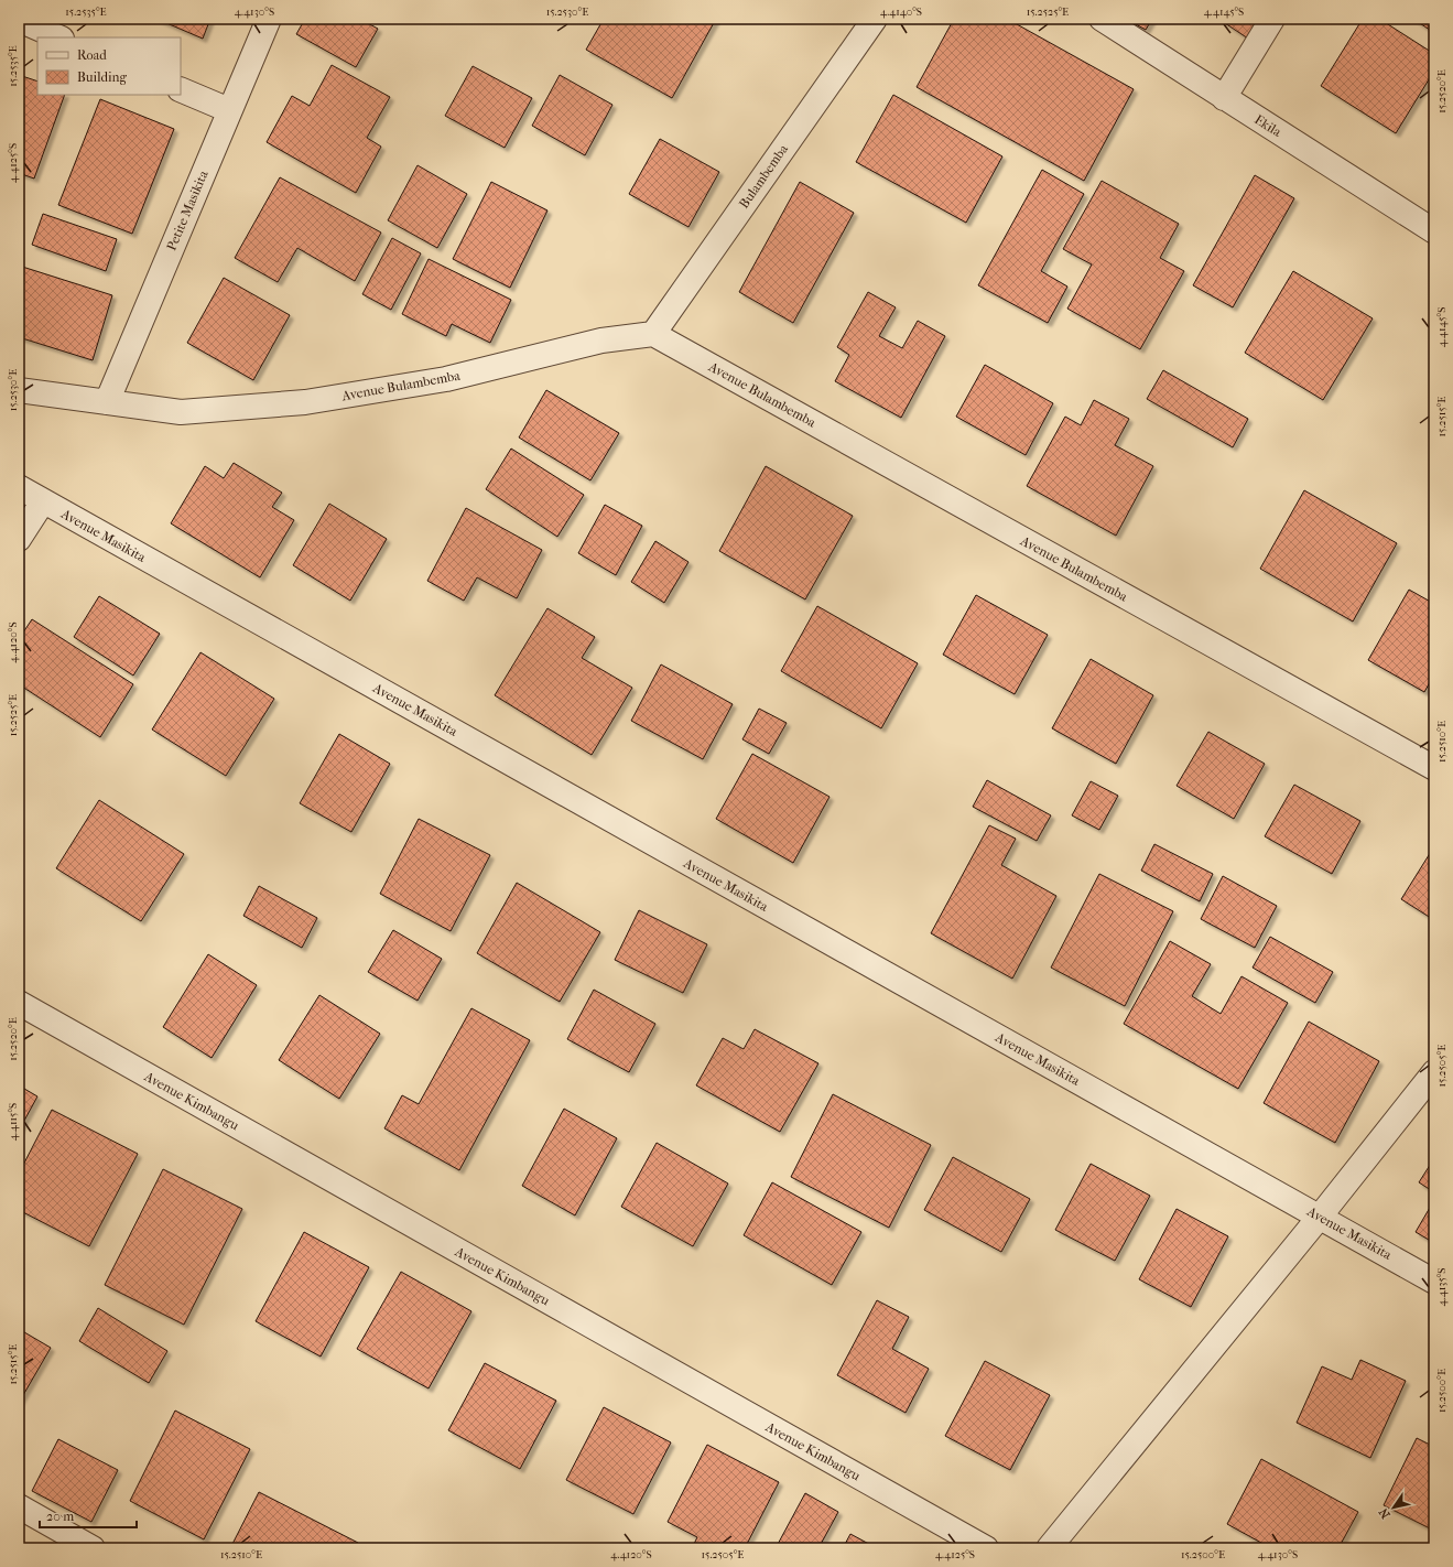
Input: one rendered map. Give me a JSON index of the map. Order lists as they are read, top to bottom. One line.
{"streets":{"street":["Ekila","Bulambemba","Petite Masikita","Avenue Bulambemba","Avenue Masikita","Avenue Kimbangu"]},"crossings":[["Bulambemba","Avenue Bulambemba"],["Petite Masikita","Avenue Bulambemba"]],"legend":["Road","Building"],"scale_bar":"20 m","north":"bottom left","coordinates":["15.2535°E","4.4130°S","15.2530°E","4.4140°S","15.2525°E","4.4145°S","15.2520°E","4.4125°S","15.2515°E","4.4120°S","15.2510°E","15.2505°E","4.4115°S","4.4135°S","15.2500°E"]}
